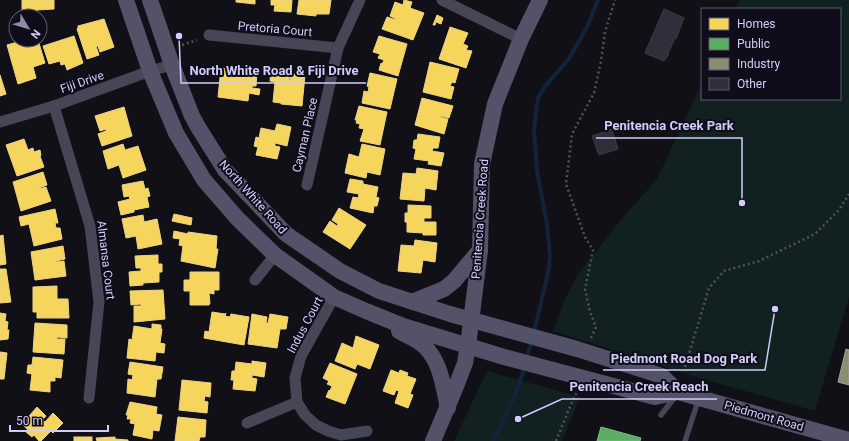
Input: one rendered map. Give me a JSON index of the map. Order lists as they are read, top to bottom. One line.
{"streets":{"main road":["North White Road","Penitencia Creek Road","Piedmont Road"],"street":["Pretoria Court","Fiji Drive","Cayman Place","Almansa Court","Indus Court"]},"crossings":[["Pretoria Court","Cayman Place"],["Fiji Drive","North White Road"],["Fiji Drive","Almansa Court"],["North White Road","Penitencia Creek Road"],["North White Road","Indus Court"],["North White Road","Piedmont Road"]],"places":["North White Road & Fiji Drive","Penitencia Creek Park","Piedmont Road Dog Park","Penitencia Creek Reach"],"legend":["Homes","Public","Industry","Other"],"scale_bar":"50 m","north":"bottom right"}
